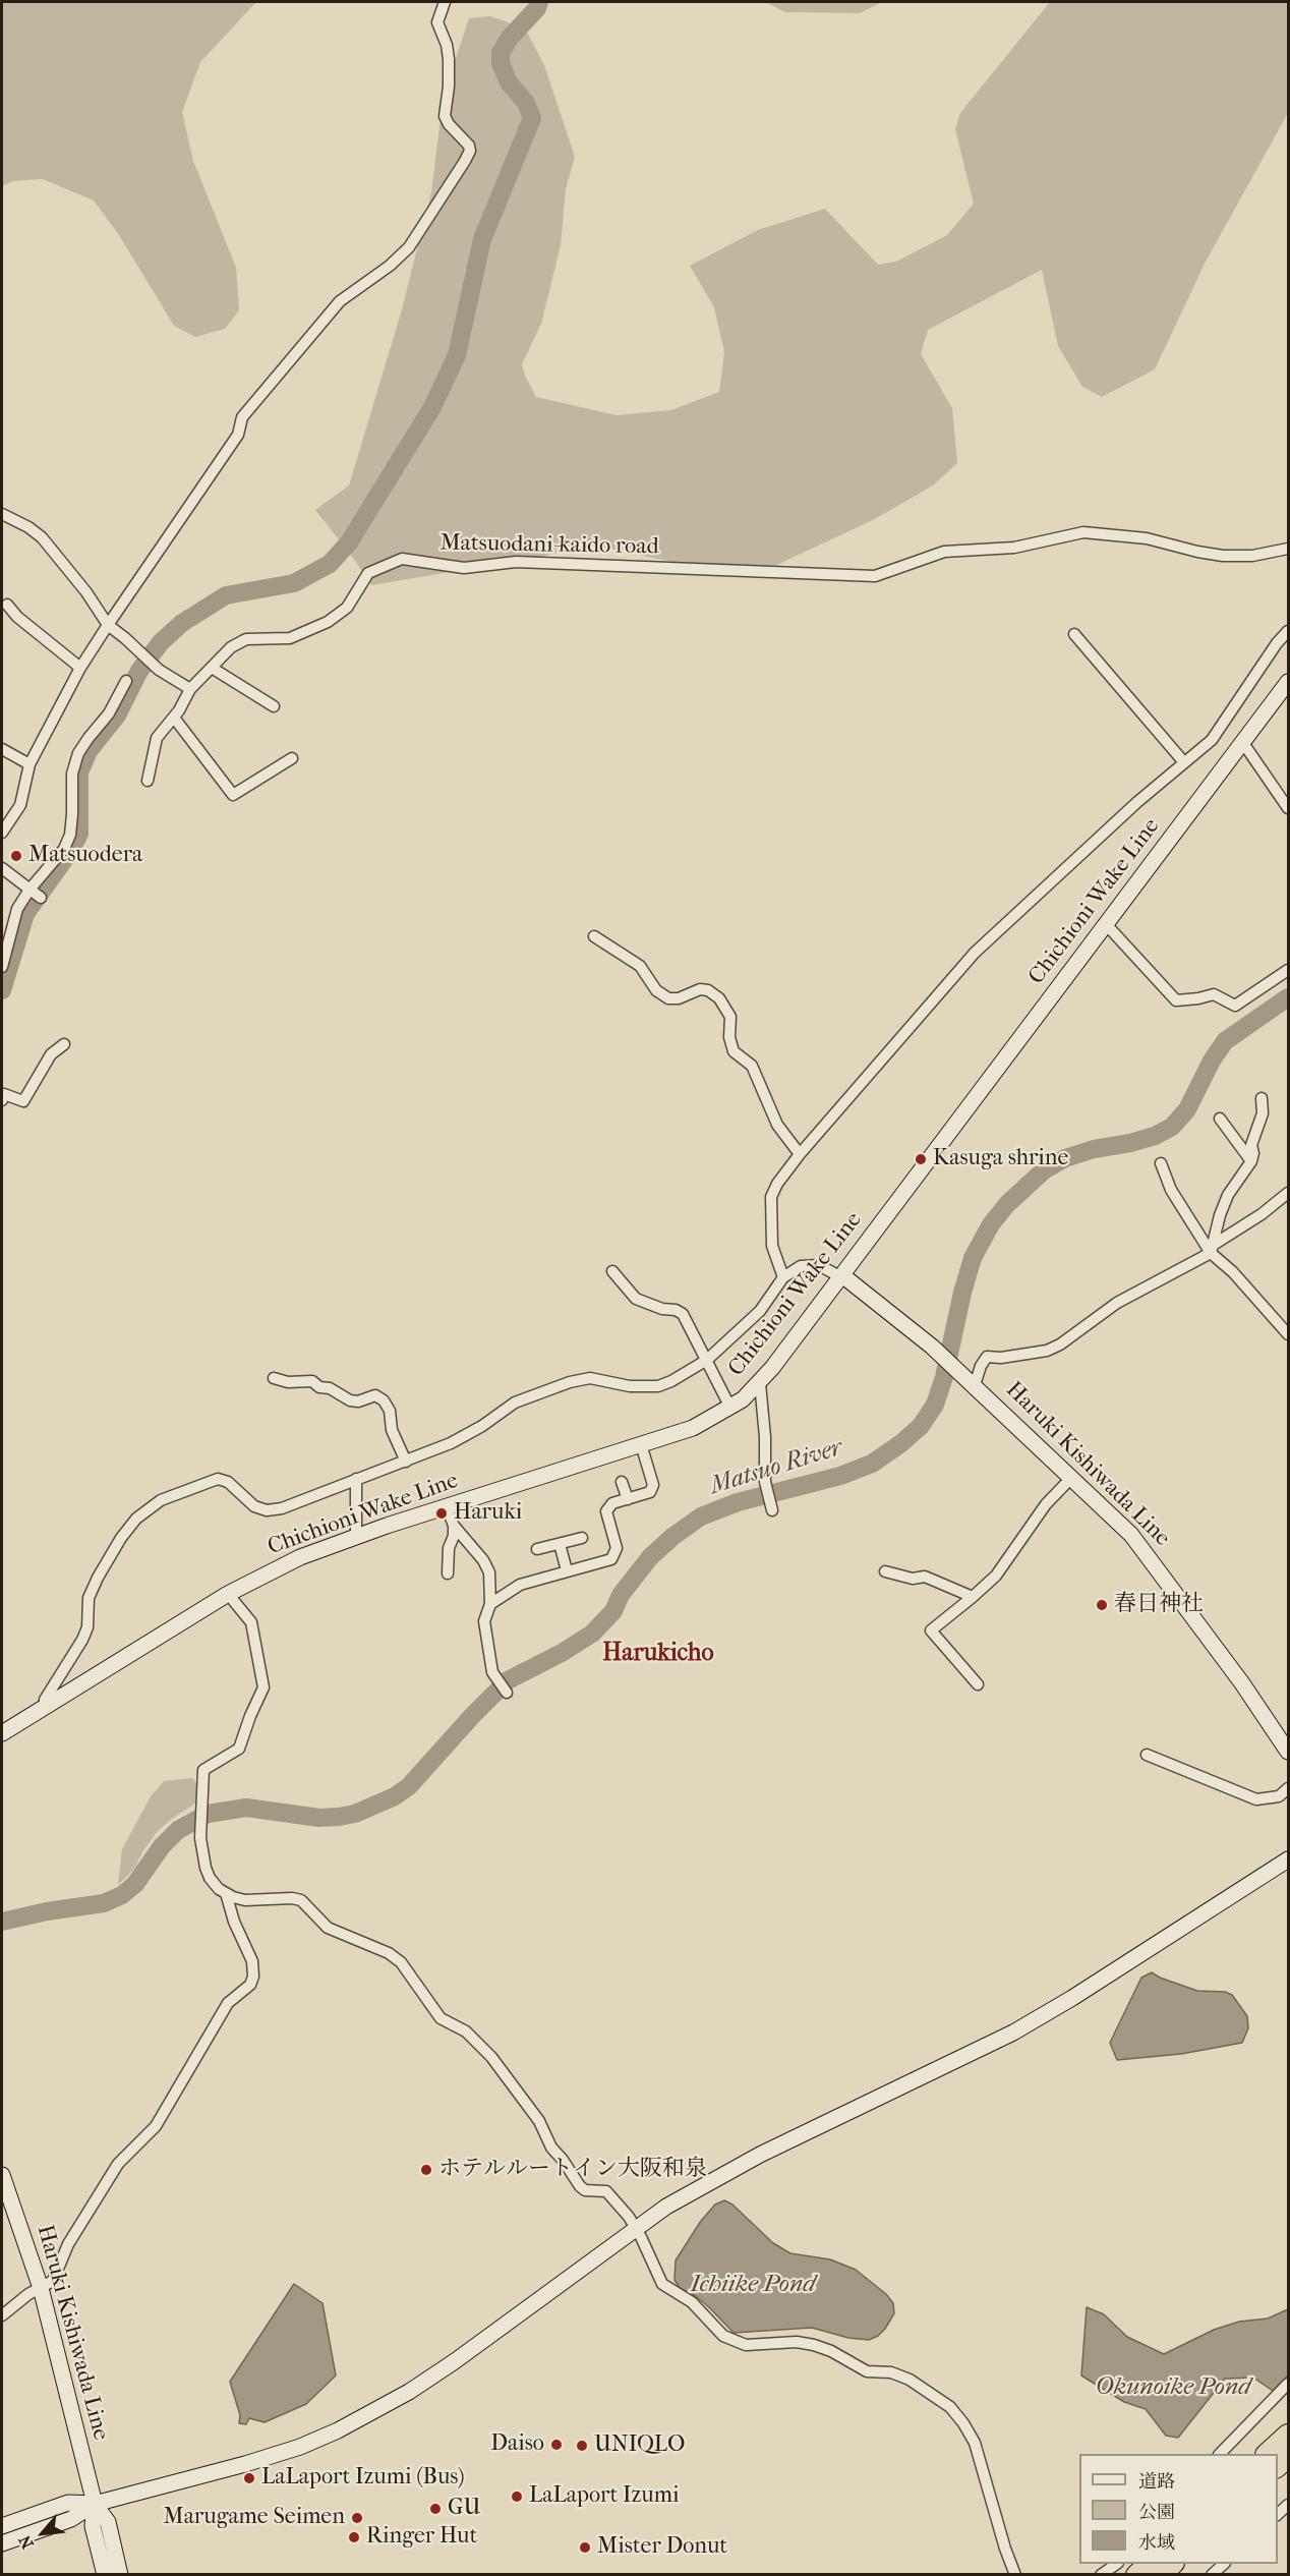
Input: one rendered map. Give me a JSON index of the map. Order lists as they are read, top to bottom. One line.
{"streets":{"main road":["Chichioni Wake Line","Haruki Kishiwada Line"],"street":["Matsuodani-kaido road"]},"crossings":[["Chichioni Wake Line","Haruki Kishiwada Line"]],"districts":["Harukicho"],"water":["Matsuo River","Ichiike Pond","Okunoike Pond"],"places":["Matsuodera","Kasuga shrine","Haruki","春日神社","ホテルルートイン大阪和泉","Daiso","UNIQLO","LaLaport Izumi (Bus)","LaLaport Izumi","GU","Marugame Seimen","Ringer Hut","Mister Donut"],"legend":["道路","公園","水域"],"north":"bottom left"}
